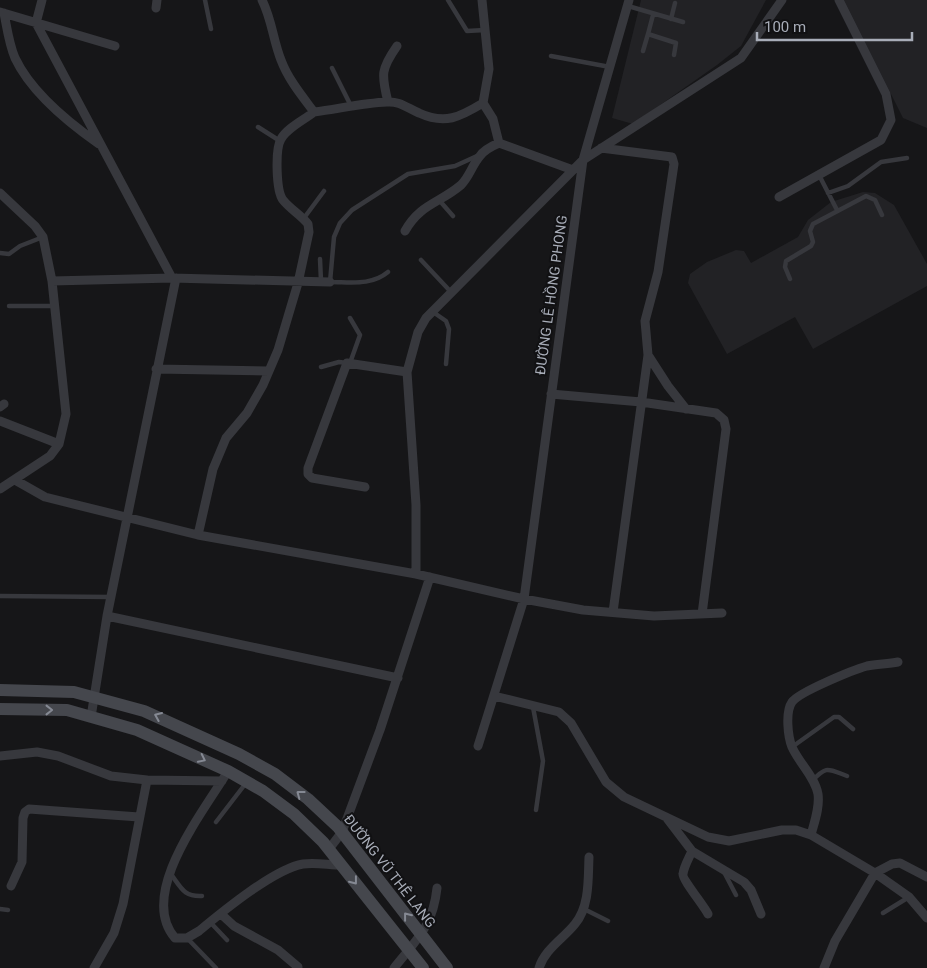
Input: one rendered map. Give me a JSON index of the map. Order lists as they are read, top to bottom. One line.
{"streets":{"street":["ĐƯỜNG LÊ HỒNG PHONG","ĐƯỜNG VŨ THÊ LANG"]},"scale_bar":"100 m"}
